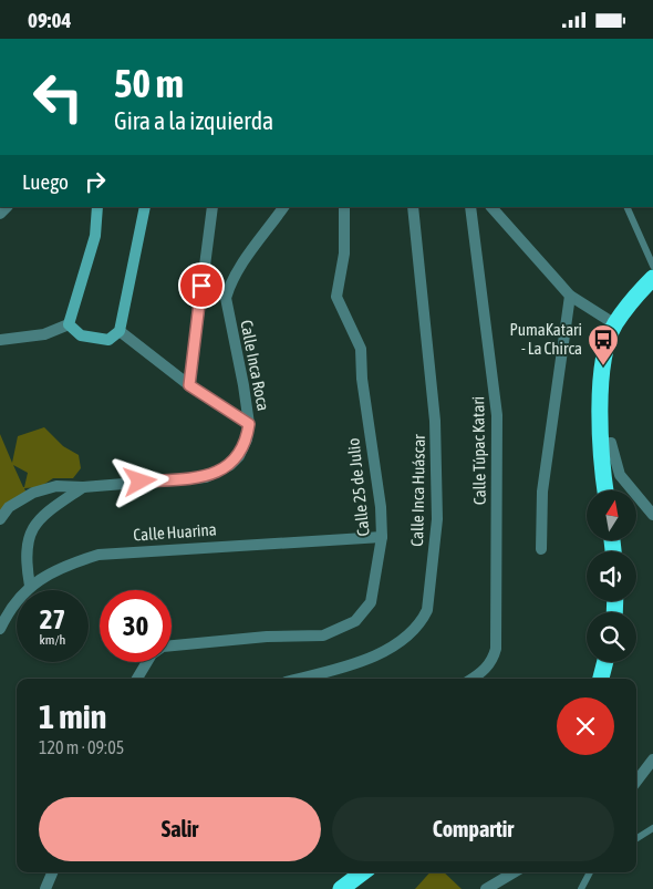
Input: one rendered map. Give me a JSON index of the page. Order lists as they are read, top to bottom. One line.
{"streets":{"street":["Calle Inca Roca","Calle Túpac Katari","Calle 25 de Julio","Calle Inca Huáscar","Calle Huarina"]},"crossings":[["Calle 25 de Julio","Calle Huarina"]],"places":{"bus stop":["PumaKatari - La Chirca"]},"north":"top","page":{"status":"09:04","turn":["50 m","Gira a la izquierda"],"then":"Luego","speed":"27 km/h","limit":"30","heading":["1 min","120 m · 09:05"],"buttons":["Salir","Compartir"]}}
